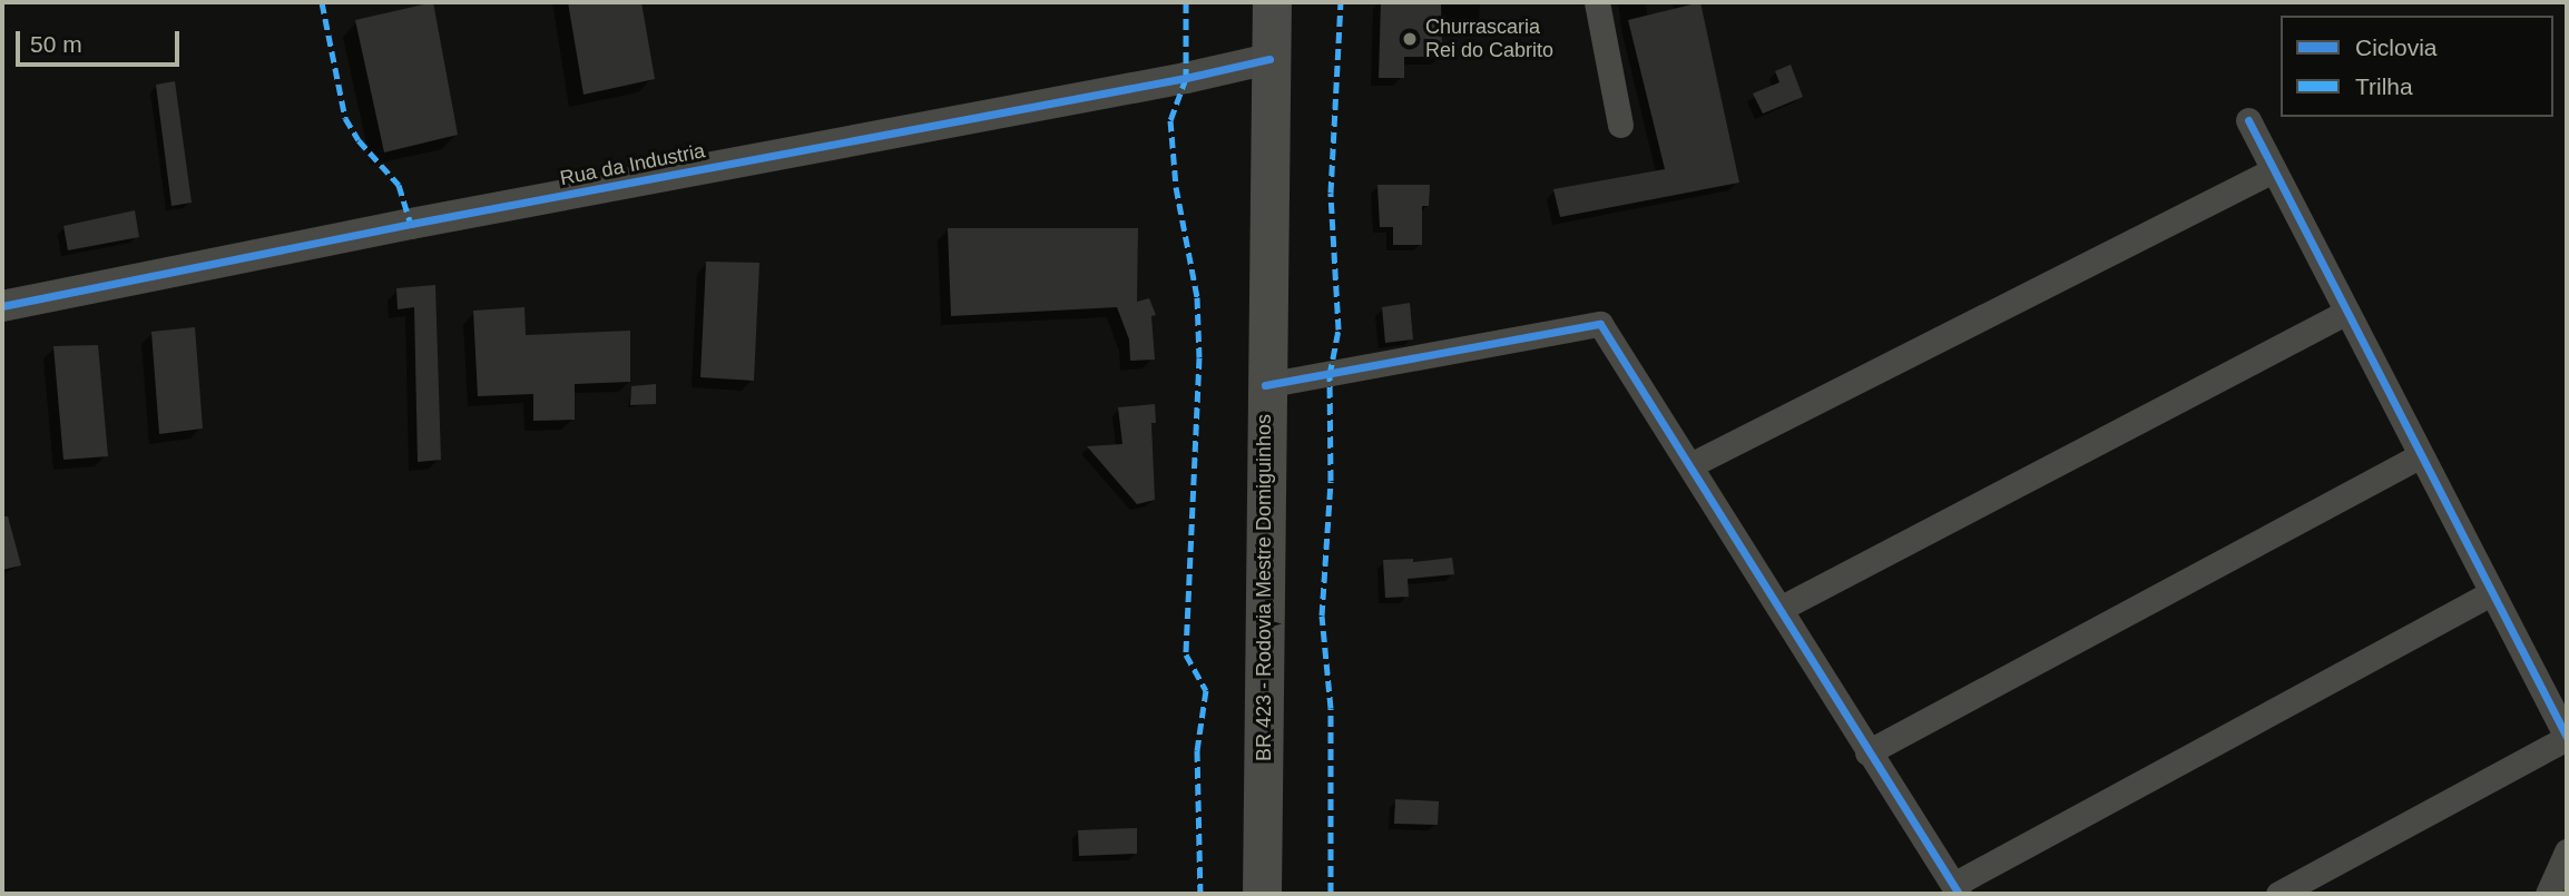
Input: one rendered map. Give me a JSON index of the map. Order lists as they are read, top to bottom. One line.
{"streets":{"main road":["BR 423 - Rodovia Mestre Domiguinhos"],"street":["Rua da Industria"]},"crossings":[["Rua da Industria","BR 423 - Rodovia Mestre Domiguinhos"]],"places":["Churrascaria Rei do Cabrito"],"legend":["Ciclovia","Trilha"],"scale_bar":"50 m"}
